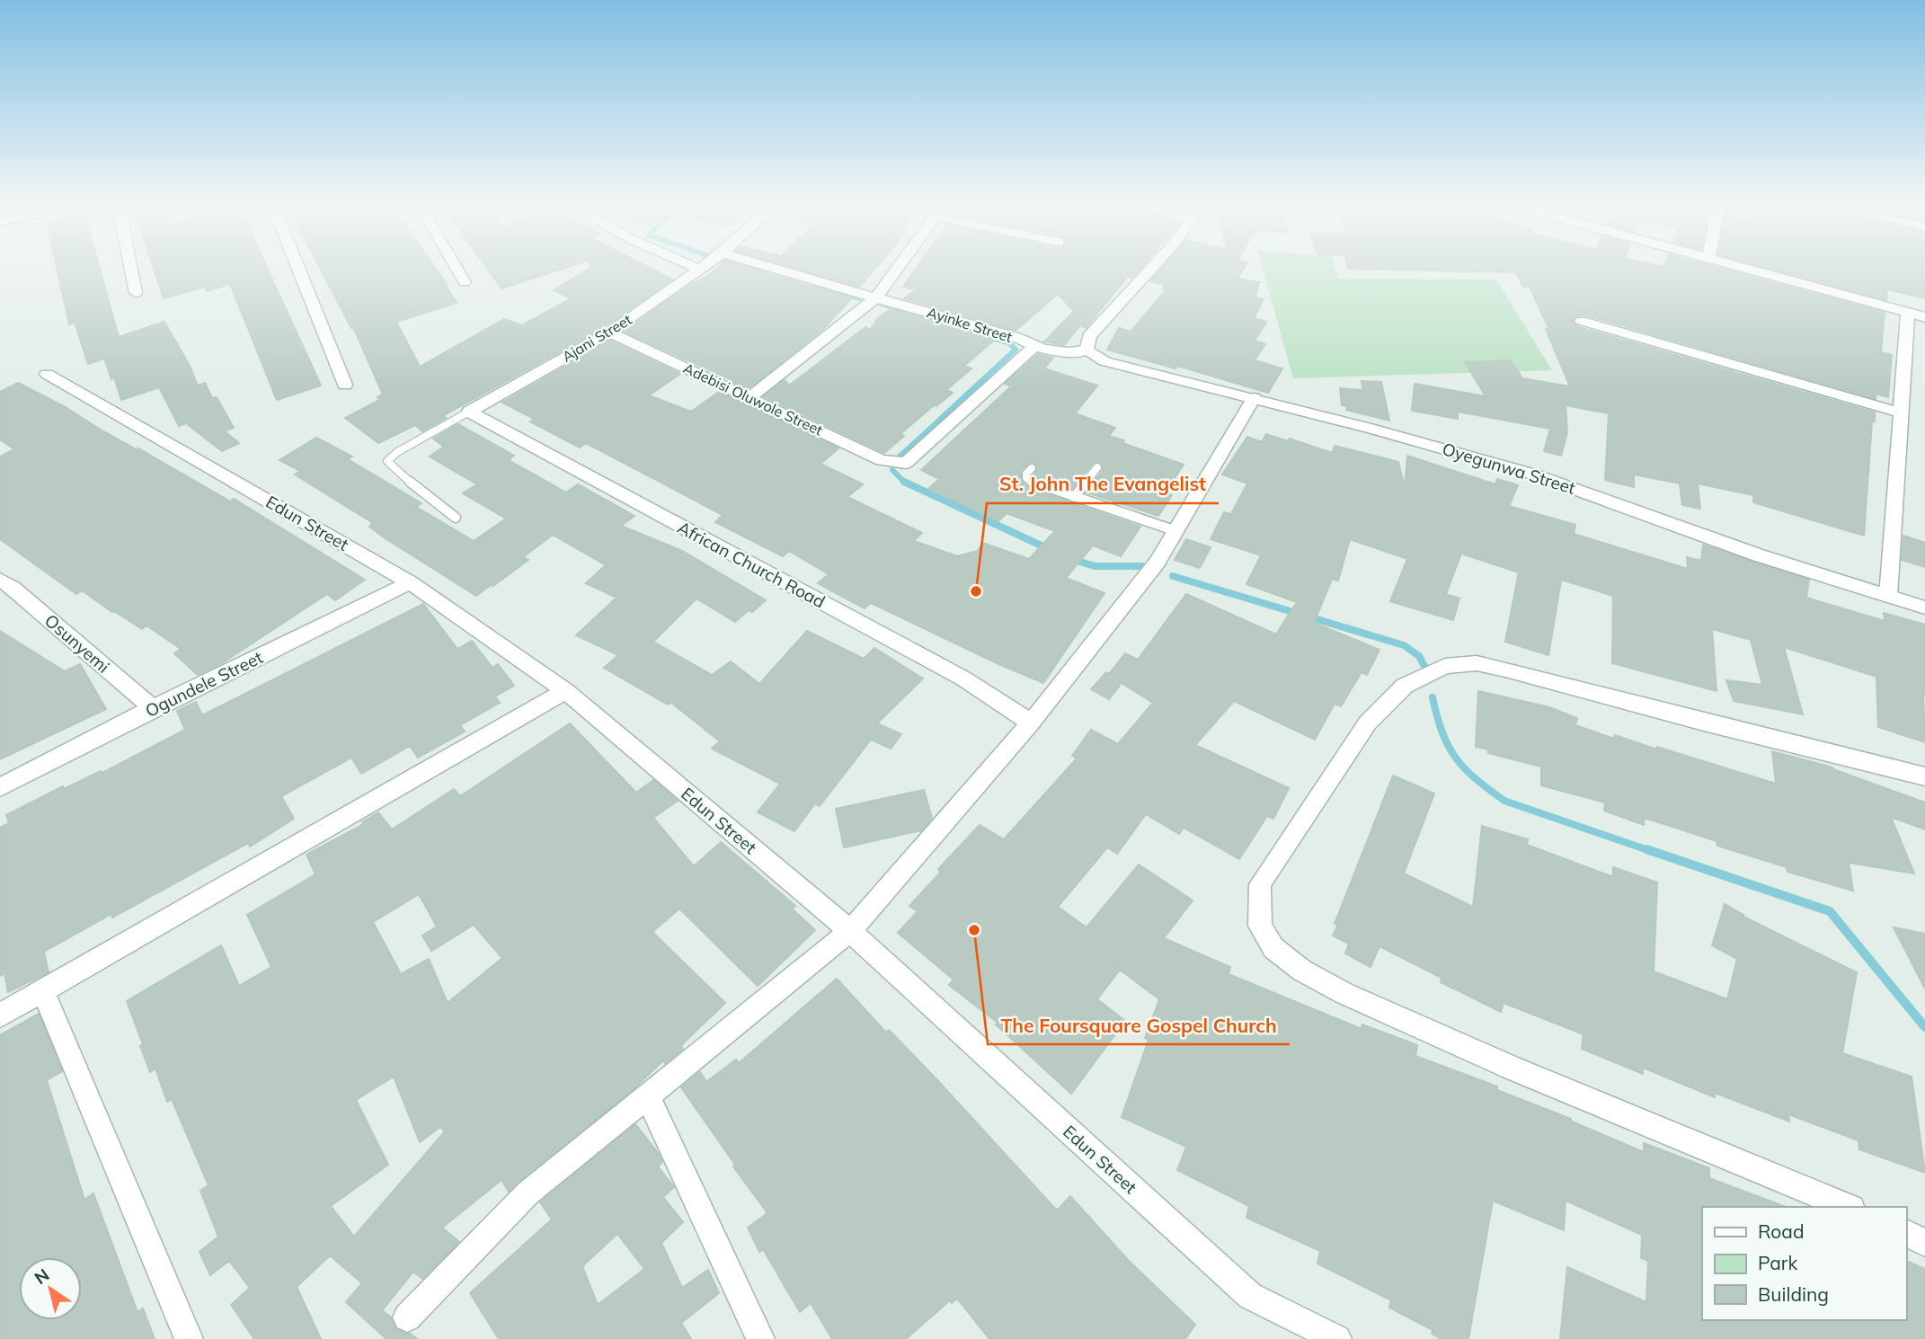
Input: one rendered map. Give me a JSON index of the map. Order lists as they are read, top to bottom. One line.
{"streets":{"street":["Ayinke Street","Ajani Street","Adebisi Oluwole Street","Oyegunwa Street","Edun Street","African Church Road","Osunyemi","Ogundele Street"]},"crossings":[["Ayinke Street","Adebisi Oluwole Street"],["Ayinke Street","Oyegunwa Street"],["Ajani Street","Adebisi Oluwole Street"],["Ajani Street","African Church Road"],["Edun Street","Ogundele Street"],["Osunyemi","Ogundele Street"]],"places":["St. John The Evangelist","The Foursquare Gospel Church"],"legend":["Road","Park","Building"],"north":"top left"}
